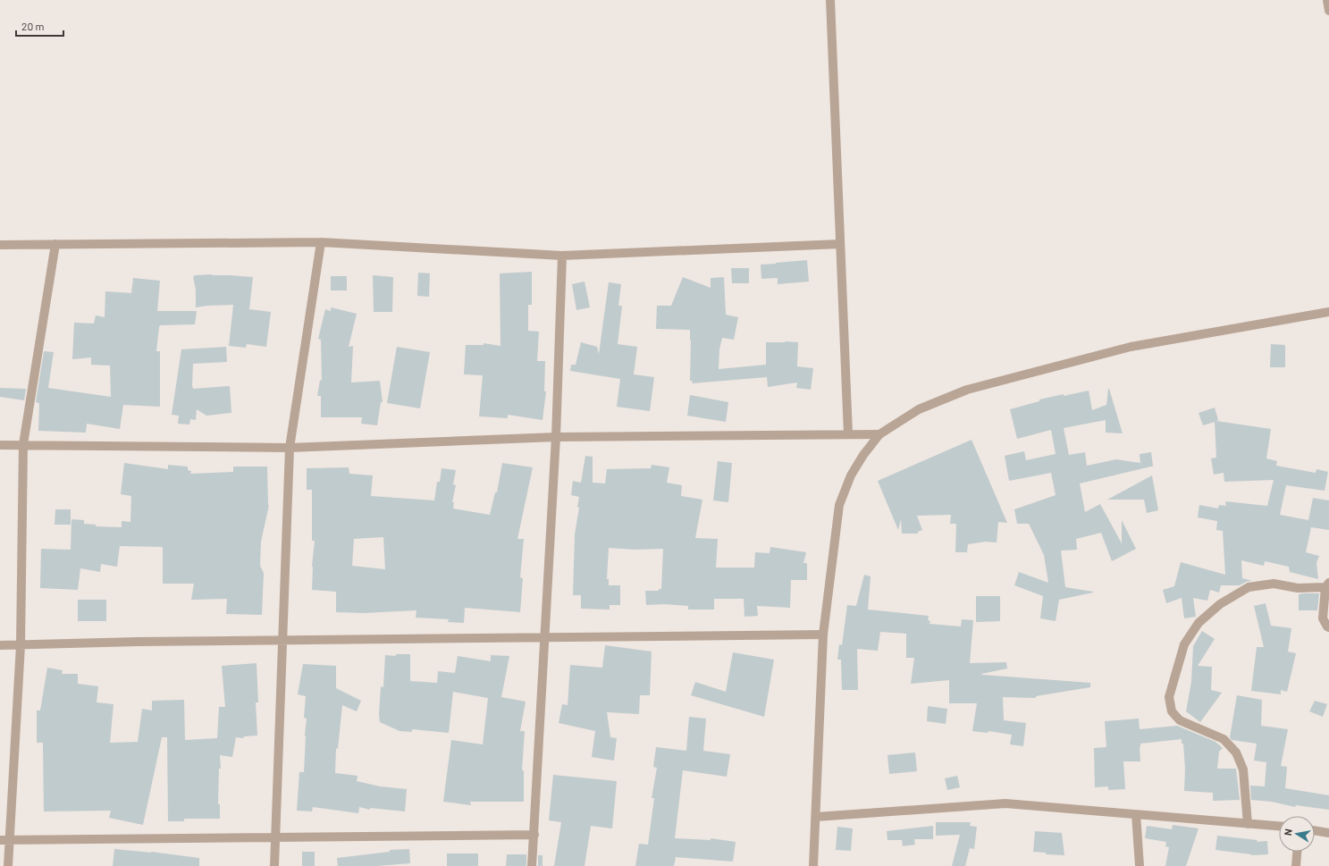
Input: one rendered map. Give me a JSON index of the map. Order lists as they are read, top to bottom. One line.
{"scale_bar":"20 m","north":"left"}
